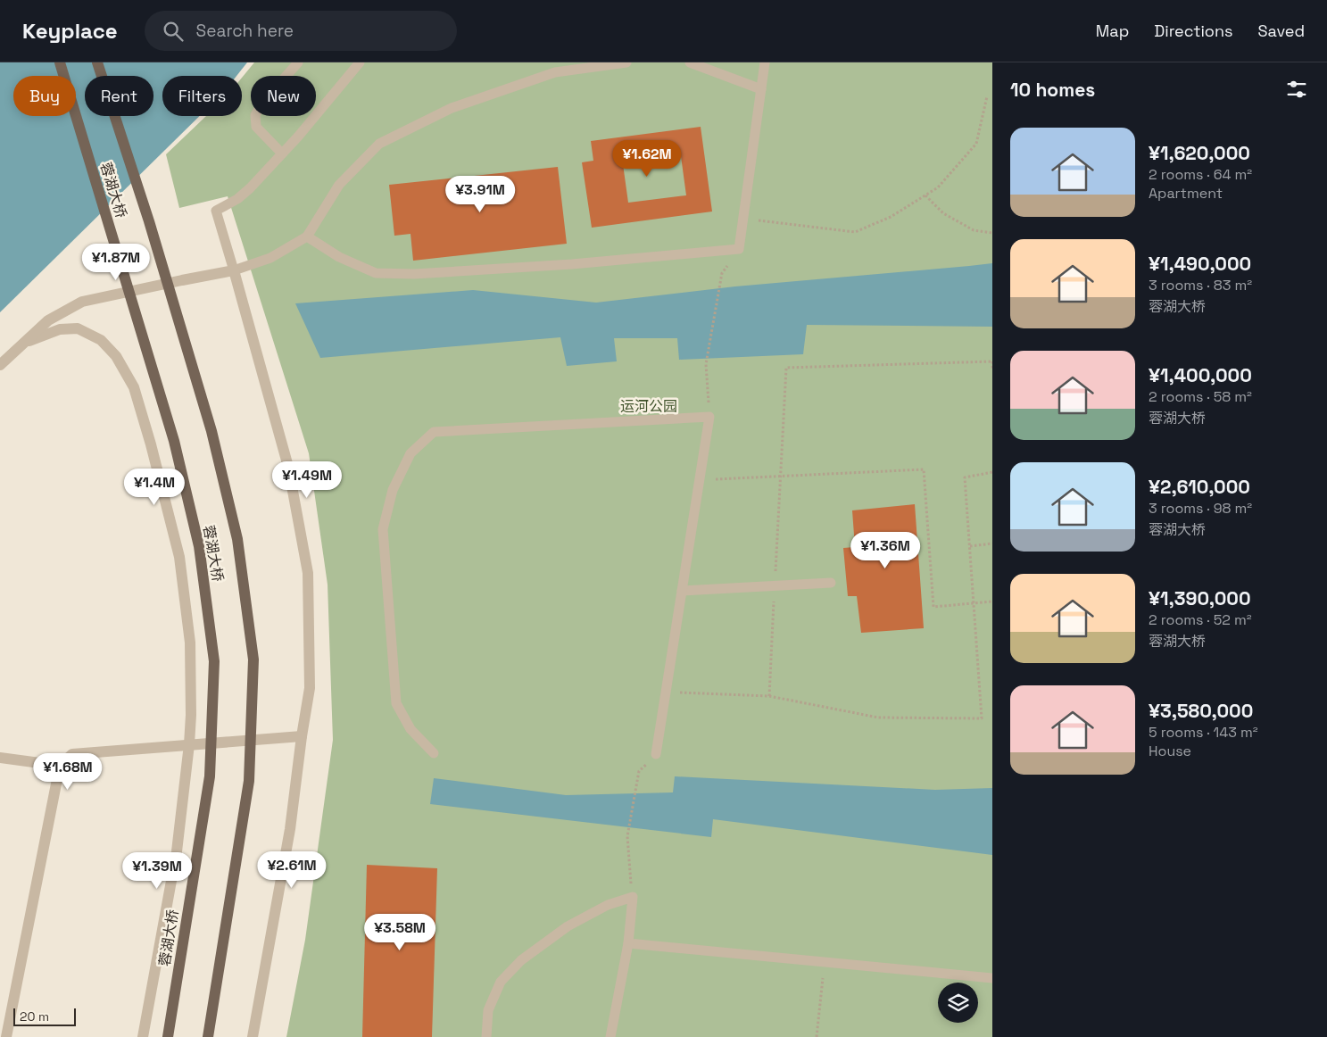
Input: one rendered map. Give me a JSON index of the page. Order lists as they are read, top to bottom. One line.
{"streets":{"main road":["蓉湖大桥"]},"parks":["运河公园"],"scale_bar":"20 m","page":{"header":"Keyplace","search":"Search here","nav":["Map","Directions","Saved"],"heading":"10 homes","chip":["Buy","Rent","Filters","New"],"list":[{"name":"¥1,620,000","note":"2 rooms · 64 m² · Apartment"},{"name":"¥1,490,000","note":"3 rooms · 83 m² · 蓉湖大桥"},{"name":"¥1,400,000","note":"2 rooms · 58 m² · 蓉湖大桥"},{"name":"¥2,610,000","note":"3 rooms · 98 m² · 蓉湖大桥"},{"name":"¥1,390,000","note":"2 rooms · 52 m² · 蓉湖大桥"},{"name":"¥3,580,000","note":"5 rooms · 143 m² · House"}],"price":["¥1.62M","¥3.91M","¥1.87M","¥1.49M","¥1.4M","¥1.36M","¥1.68M","¥2.61M","¥1.39M","¥3.58M"],"scale":"20 m"}}
